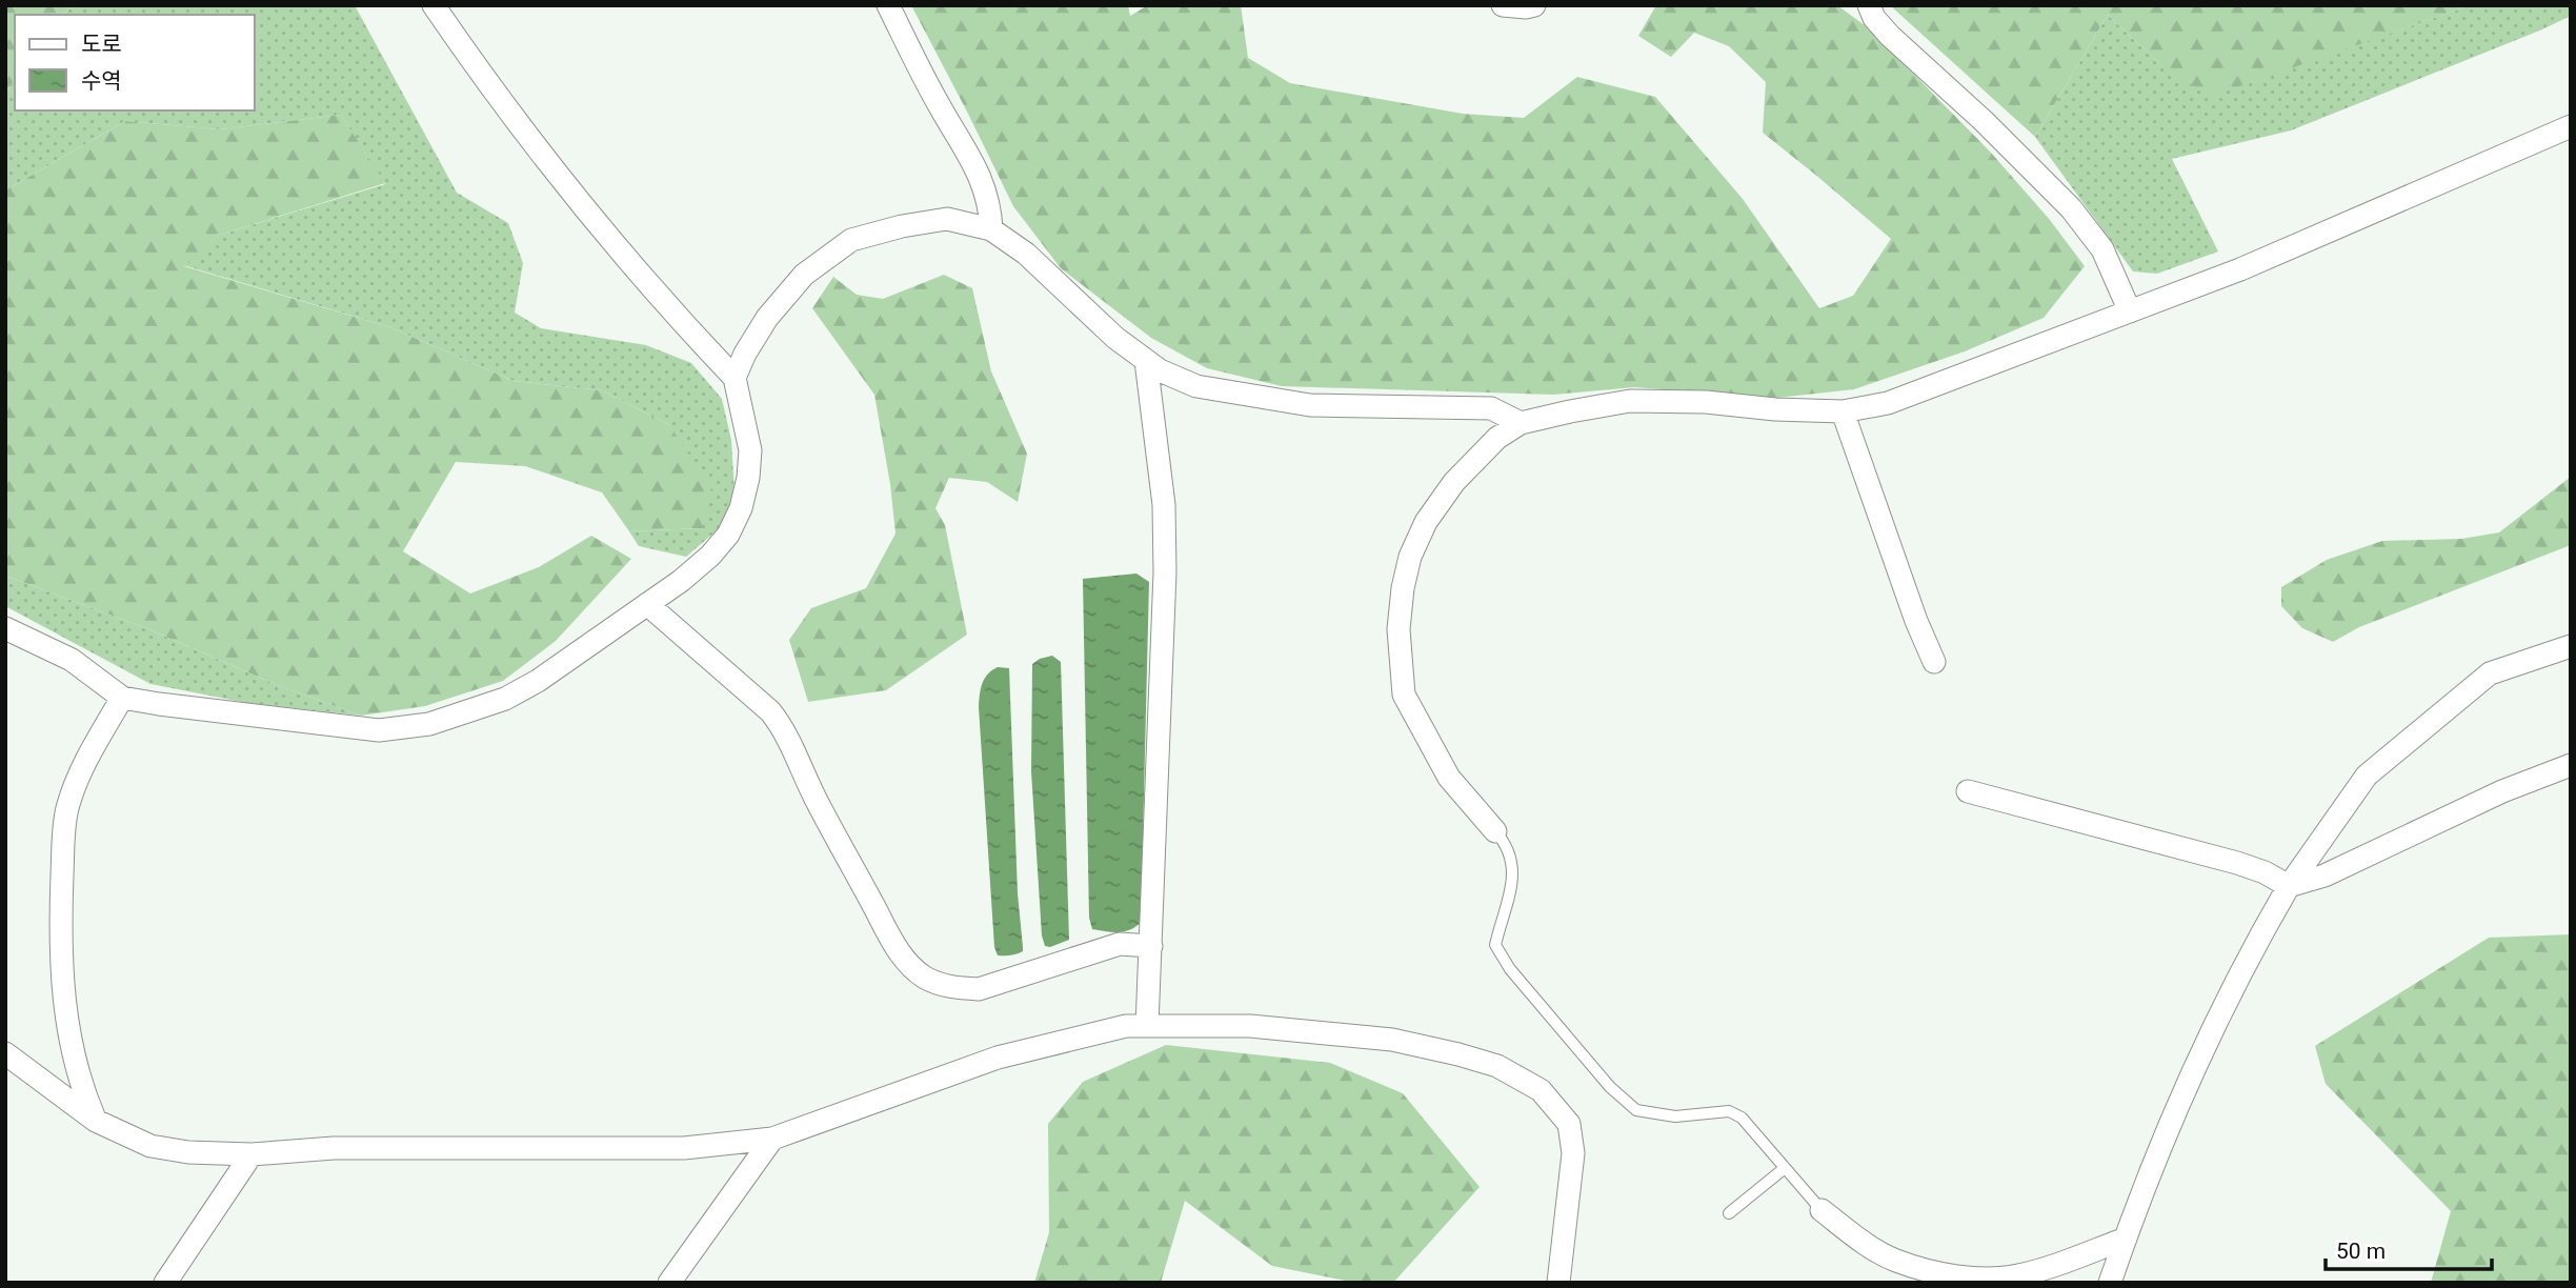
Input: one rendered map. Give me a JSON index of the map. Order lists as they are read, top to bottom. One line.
{"legend":["도로","수역"],"scale_bar":"50 m"}
